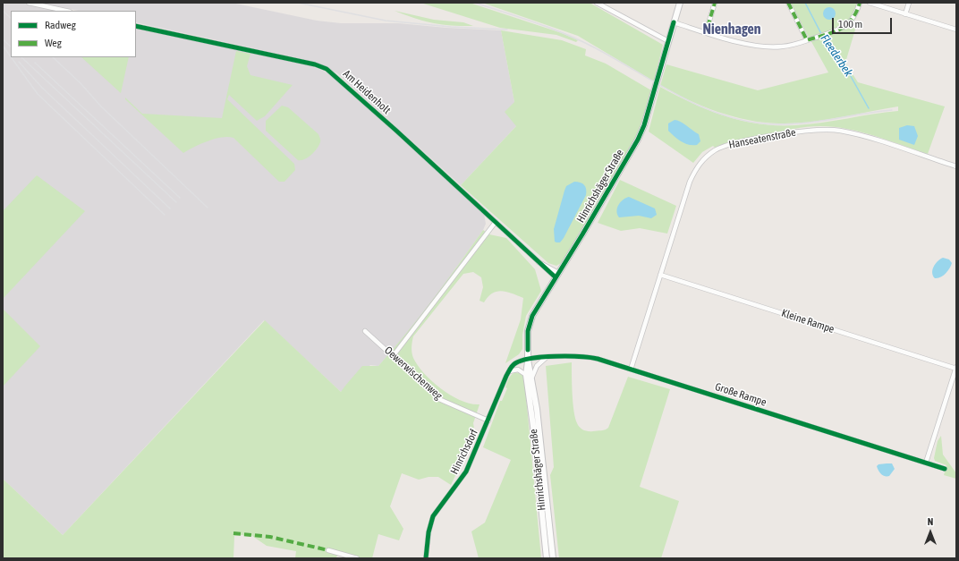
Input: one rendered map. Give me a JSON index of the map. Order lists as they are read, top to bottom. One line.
{"streets":{"main road":["Hinrichshäger Straße"],"street":["Am Heidenholt","Hanseatenstraße","Kleine Rampe","Oewerwischenweg","Große Rampe","Hinrichsdorf"]},"crossings":[["Am Heidenholt","Hinrichshäger Straße"],["Hanseatenstraße","Kleine Rampe"],["Hanseatenstraße","Große Rampe"],["Hinrichshäger Straße","Große Rampe"],["Oewerwischenweg","Hinrichsdorf"]],"districts":["Nienhagen"],"water":["Fleederbek"],"legend":["Radweg","Weg"],"scale_bar":"100 m","north":"top"}
